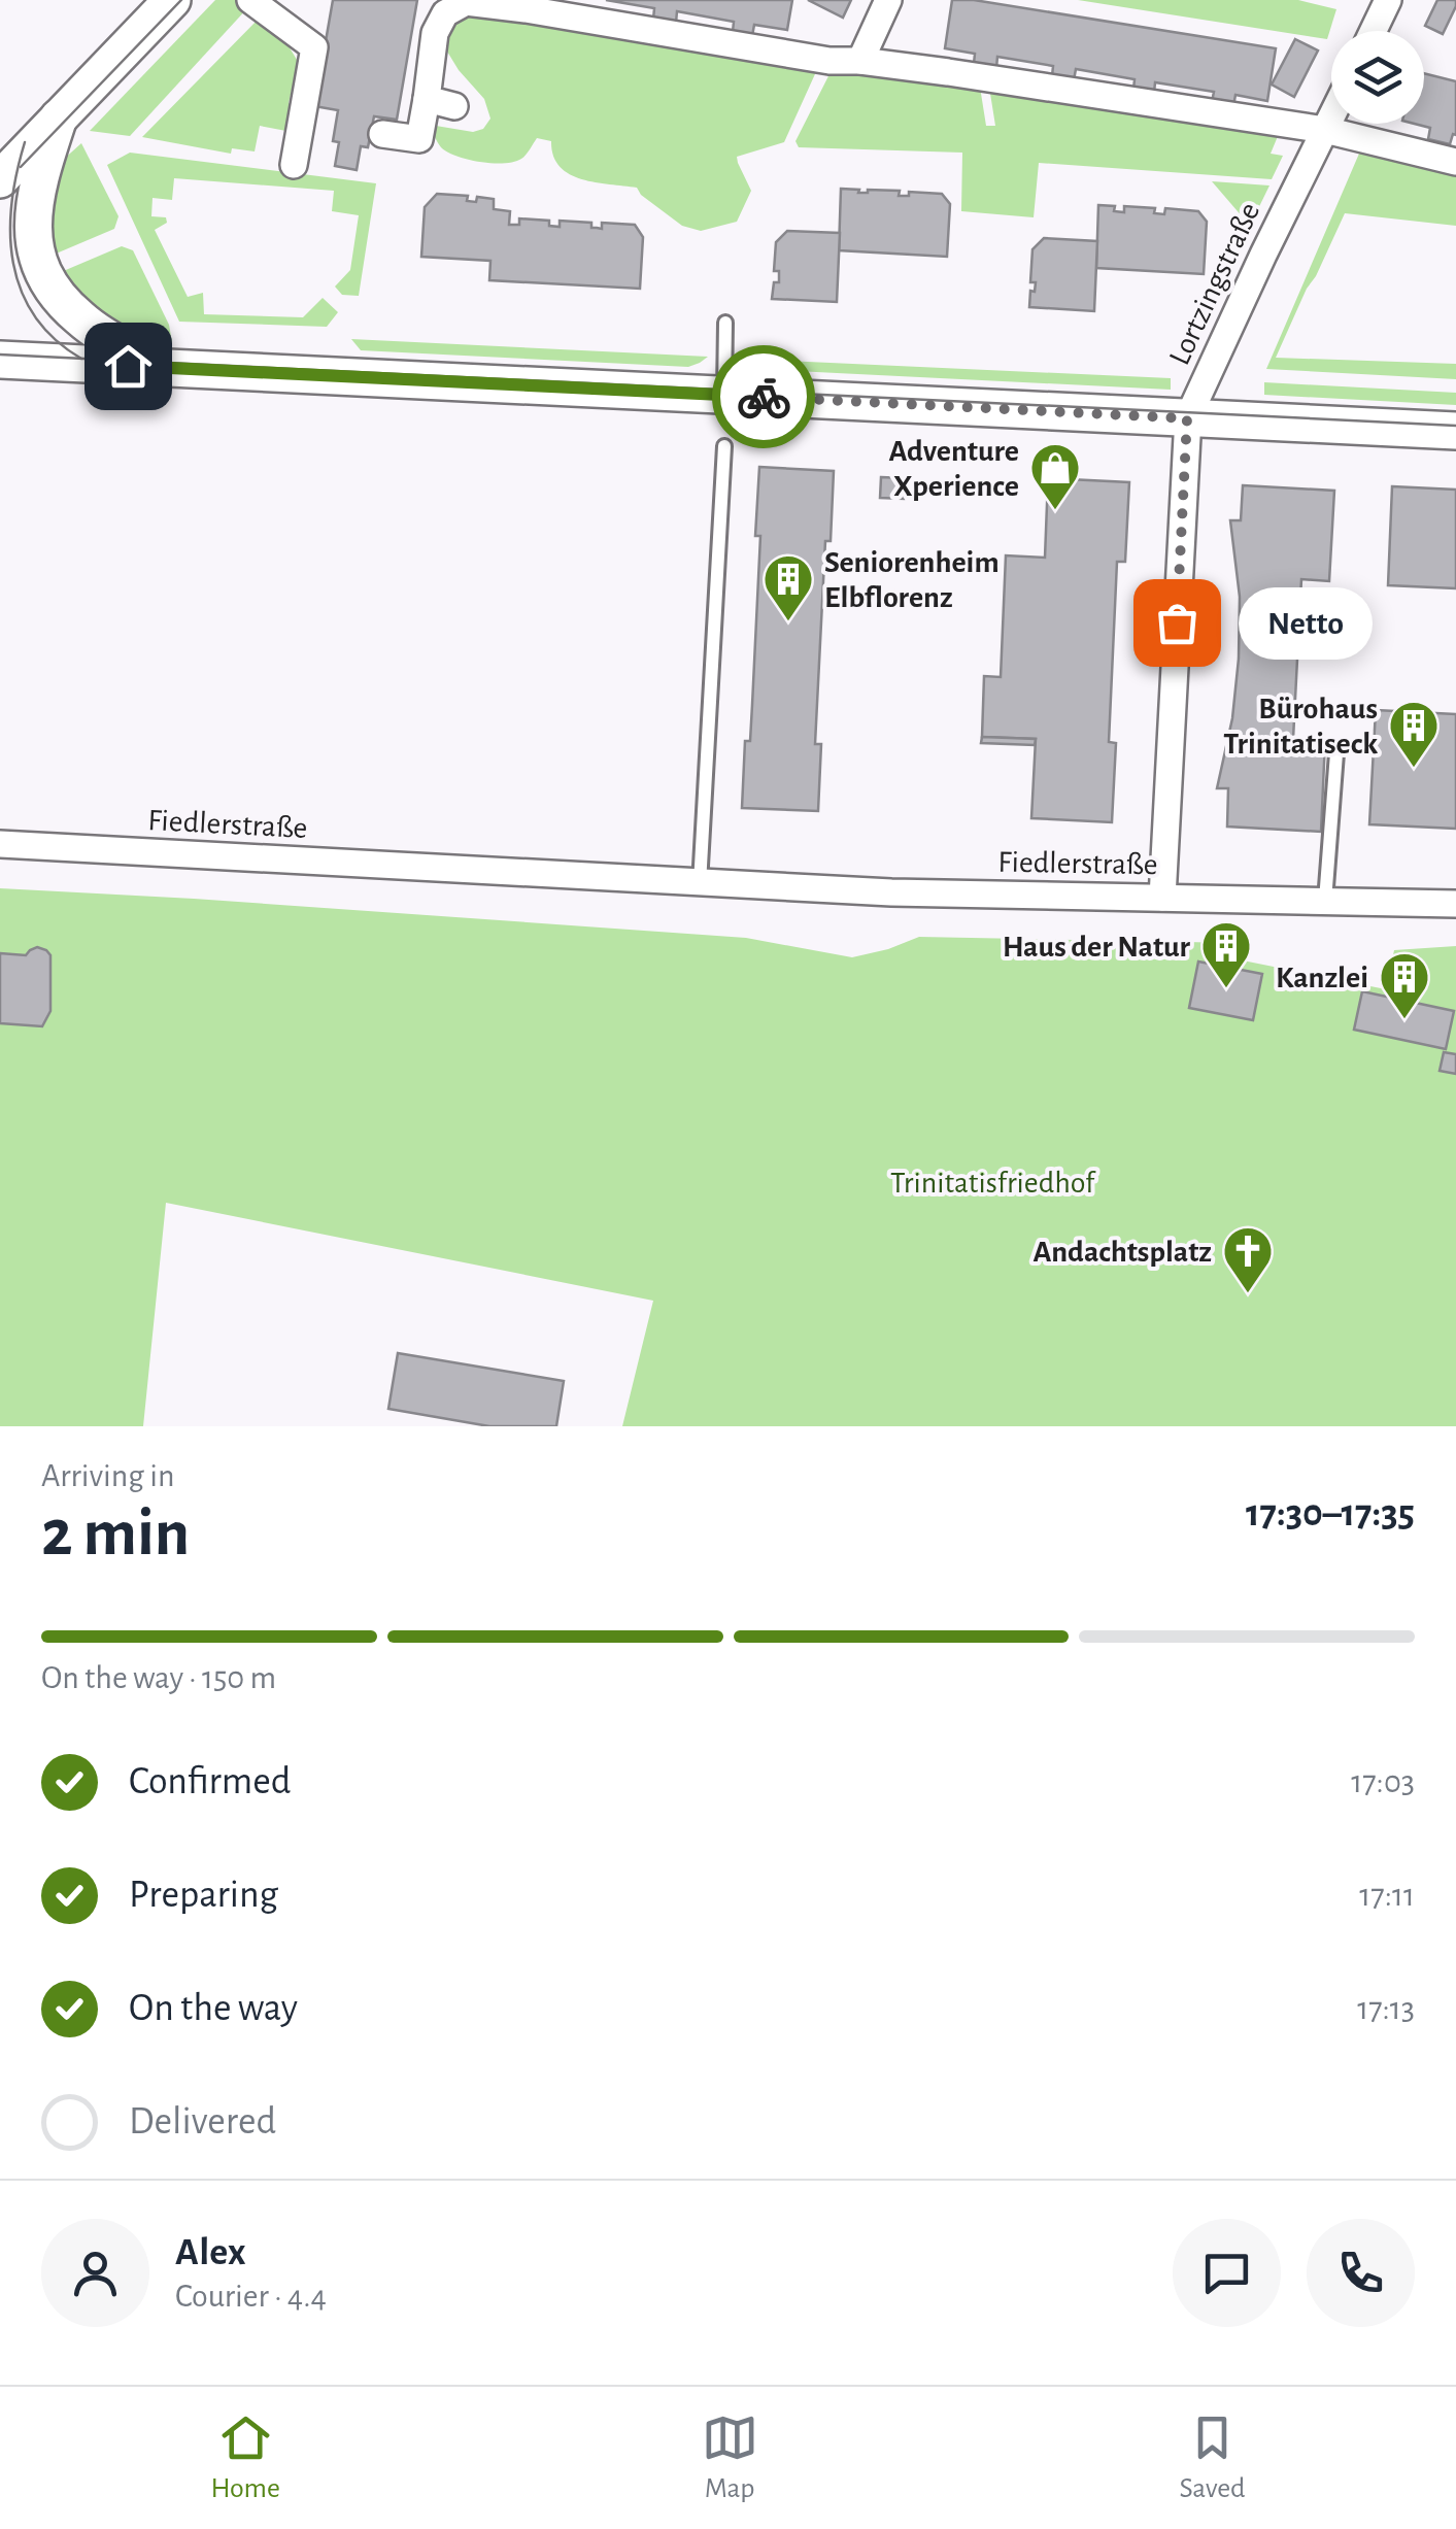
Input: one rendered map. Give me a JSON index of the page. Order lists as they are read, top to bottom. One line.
{"streets":{"street":["Lortzingstraße","Fiedlerstraße"]},"crossings":[["Lortzingstraße","Fiedlerstraße"]],"parks":["Trinitatisfriedhof"],"places":{"shop":["Adventure Xperience"],"other":["Netto"],"building":["Seniorenheim Elbflorenz","Bürohaus Trinitatiseck","Haus der Natur","Kanzlei"],"church":["Andachtsplatz"]},"page":{"bubble":"Netto","heading":["2 min","Arriving in","17:30–17:35"],"panel":["Alex","Courier · 4.4"],"bar":"On the way · 150 m","list":[["Confirmed","17:03"],["Preparing","17:11"],["On the way","17:13"],"Delivered"],"tabs":["Home","Map","Saved"]}}
